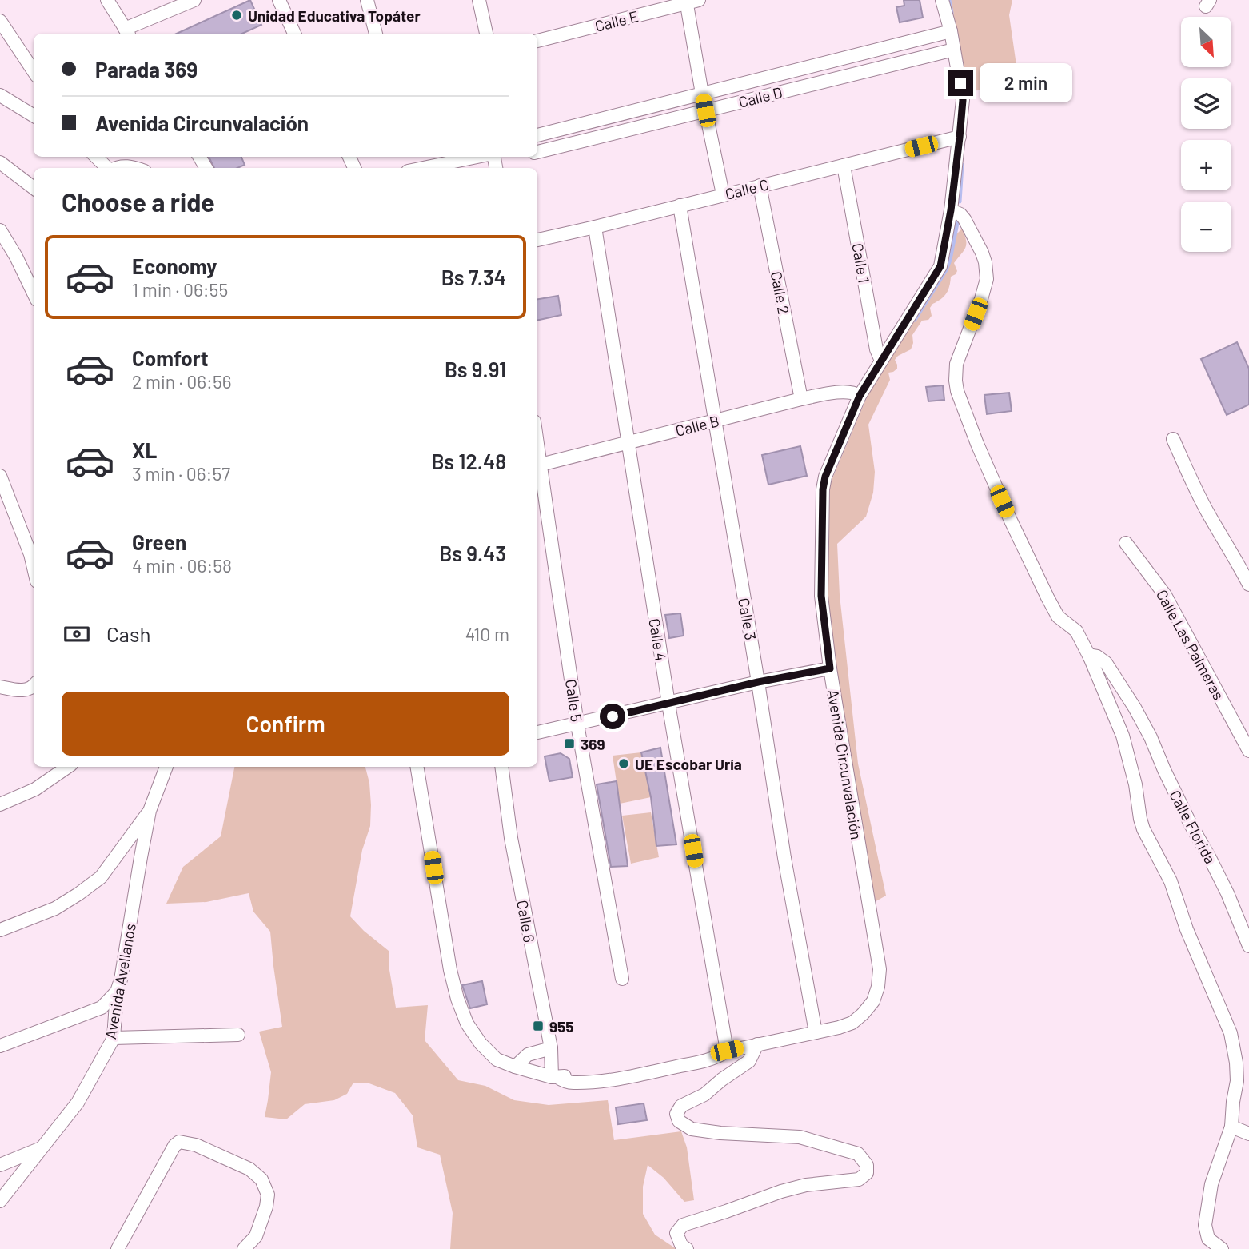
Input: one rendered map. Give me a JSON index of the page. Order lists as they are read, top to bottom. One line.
{"streets":{"street":["Calle E","Calle D","Calle C","Calle 1","Calle 2","Calle B","Calle 3","Calle 4","Calle Las Palmeras","Calle 5","Avenida Circunvalación","Calle Florida","Calle 6","Avenida Avellanos"]},"crossings":[["Calle D","Avenida Circunvalación"],["Calle C","Calle 1"],["Calle C","Calle 2"],["Calle C","Calle 3"],["Calle C","Calle 4"],["Calle C","Avenida Circunvalación"],["Calle 1","Avenida Circunvalación"],["Calle 2","Calle B"],["Calle B","Calle 3"],["Calle B","Calle 4"],["Calle B","Calle 5"],["Calle B","Avenida Circunvalación"],["Calle 3","Avenida Circunvalación"],["Calle 4","Avenida Circunvalación"],["Avenida Circunvalación","Calle 6"]],"places":{"other":["Unidad Educativa Topáter","UE Escobar Uría"],"transit":["369","955"]},"north":"bottom right","page":{"map_buttons":["+","−"],"banner":["Parada 369","Avenida Circunvalación"],"bubble":"2 min","heading":"Choose a ride","list":[{"name":"Economy","note":"1 min · 06:55","value":"Bs 7.34"},{"name":"Comfort","note":"2 min · 06:56","value":"Bs 9.91"},{"name":"XL","note":"3 min · 06:57","value":"Bs 12.48"},{"name":"Green","note":"4 min · 06:58","value":"Bs 9.43"}],"pay":["Cash","410 m"],"buttons":"Confirm"}}
